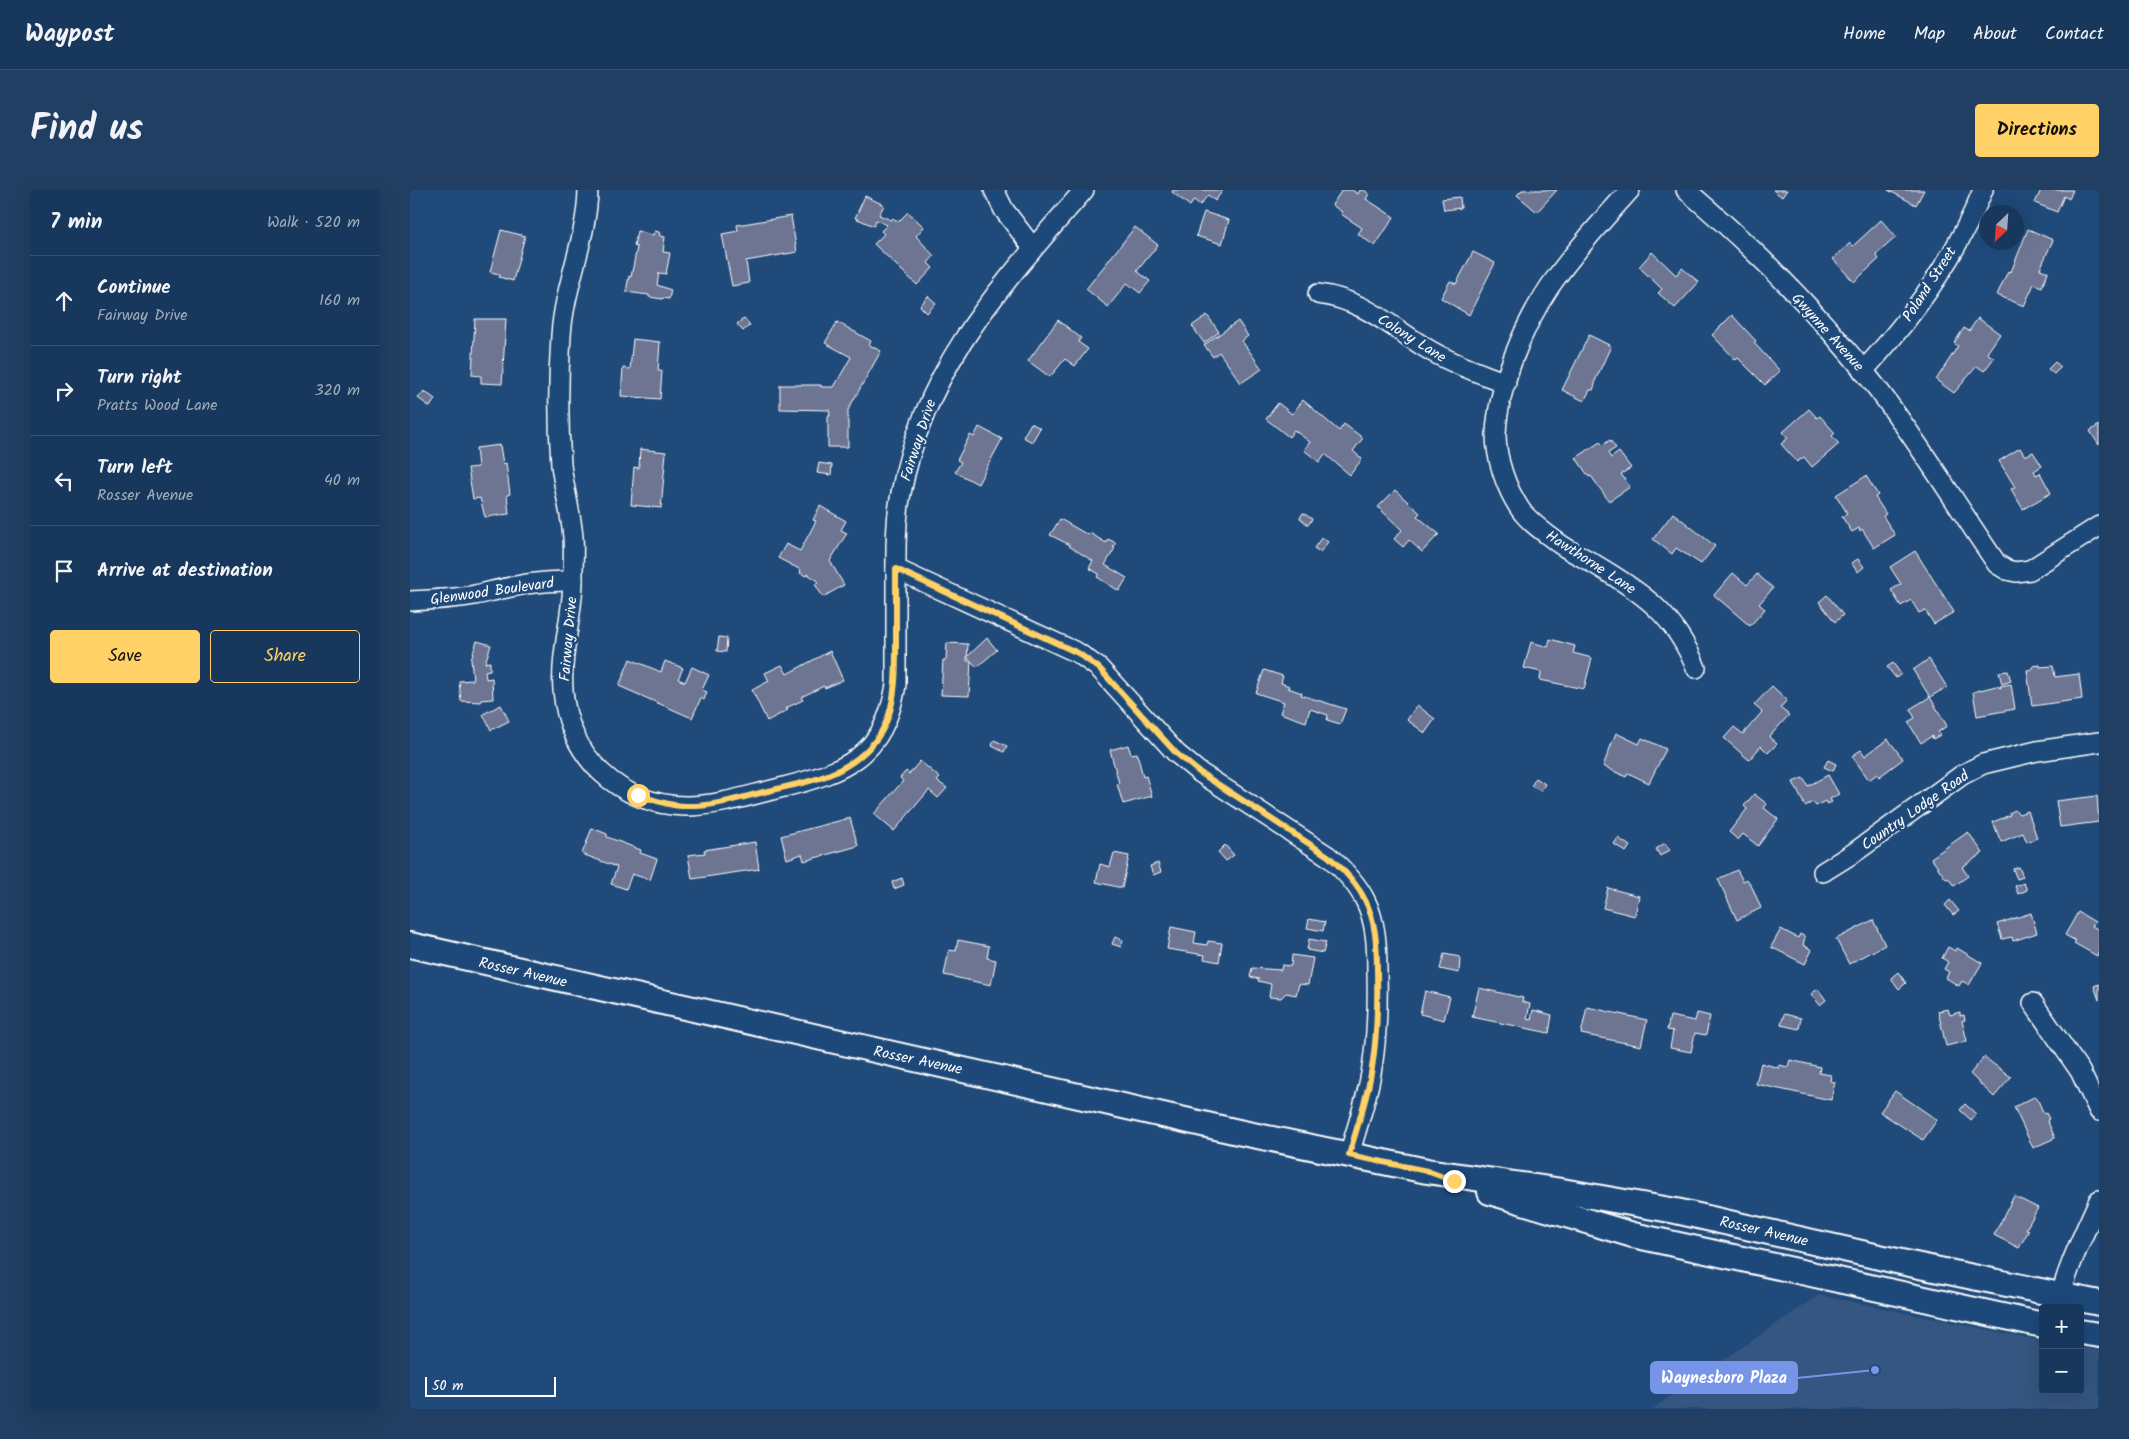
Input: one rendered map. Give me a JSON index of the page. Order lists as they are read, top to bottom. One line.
{"streets":{"main road":["Rosser Avenue"],"street":["Poland Street","Gwynne Avenue","Colony Lane","Fairway Drive","Hawthorne Lane","Glenwood Boulevard","Country Lodge Road"]},"crossings":[["Poland Street","Gwynne Avenue"],["Colony Lane","Hawthorne Lane"],["Fairway Drive","Glenwood Boulevard"]],"places":["Waynesboro Plaza"],"scale_bar":"50 m","north":"bottom left","page":{"header":"Waypost","nav":["Home","Map","About","Contact"],"title":"Find us","buttons":["Directions",["Save","Share"]],"heading":["7 min","Walk · 520 m"],"list":[["Continue","Fairway Drive","160 m"],["Turn right","Pratts Wood Lane","320 m"],["Turn left","Rosser Avenue","40 m"],"Arrive at destination"],"map_buttons":["+","−"],"scale":"50 m"}}
